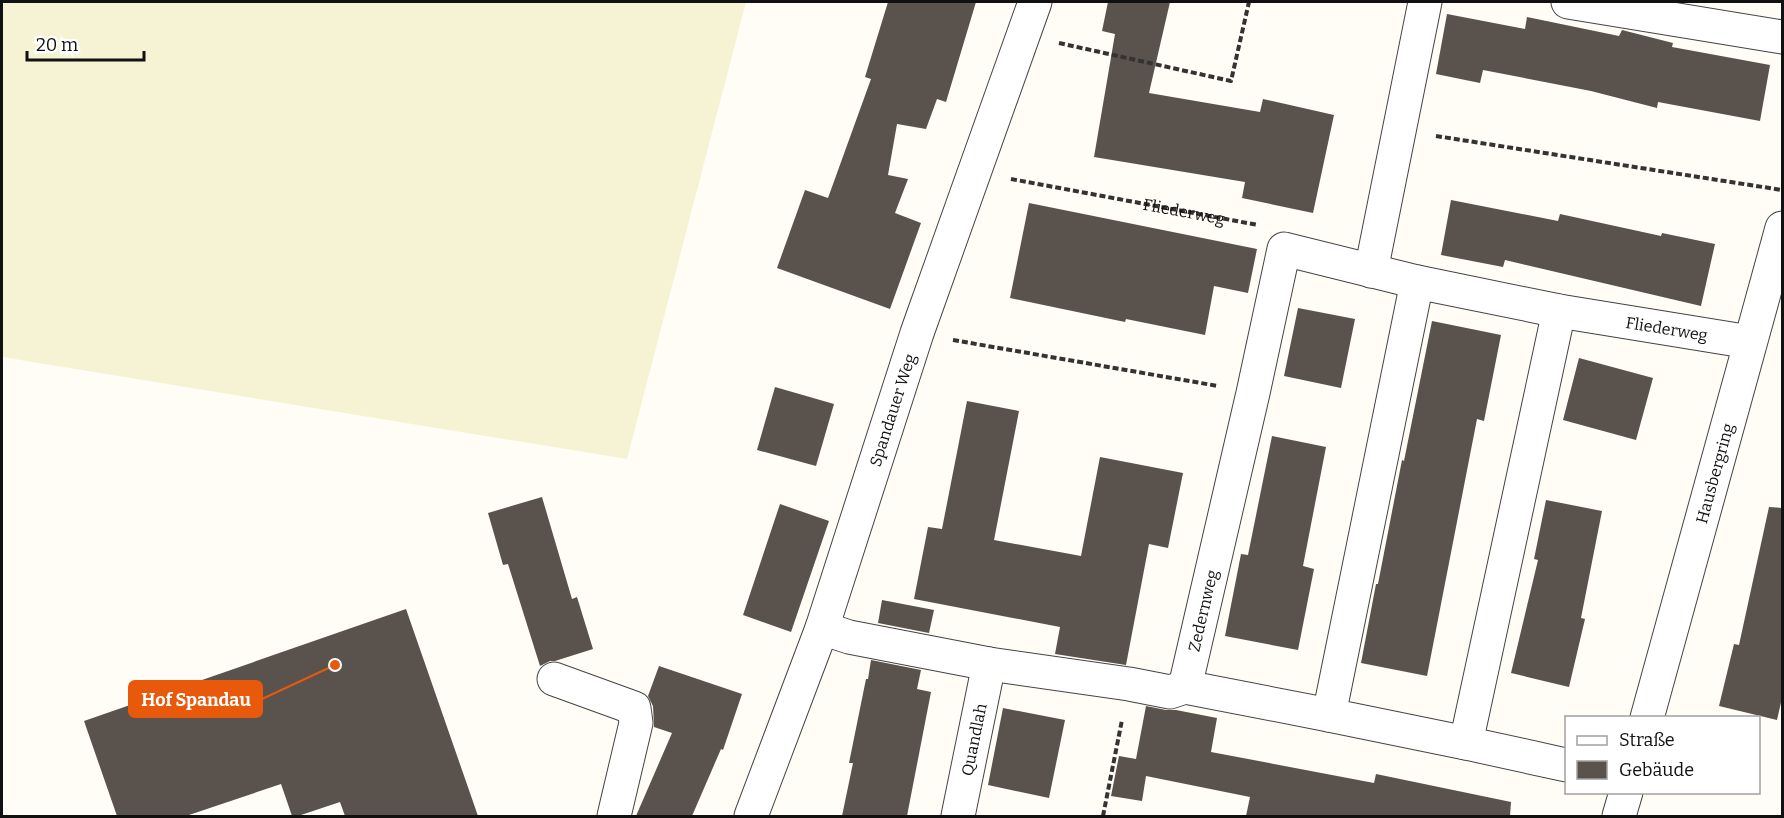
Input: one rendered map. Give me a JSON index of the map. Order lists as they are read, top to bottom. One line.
{"streets":{"street":["Fliederweg","Spandauer Weg","Hausbergring","Zedernweg","Quandlah"]},"crossings":[["Fliederweg","Spandauer Weg"],["Fliederweg","Hausbergring"],["Fliederweg","Zedernweg"]],"places":["Hof Spandau"],"legend":["Straße","Gebäude"],"scale_bar":"20 m"}
